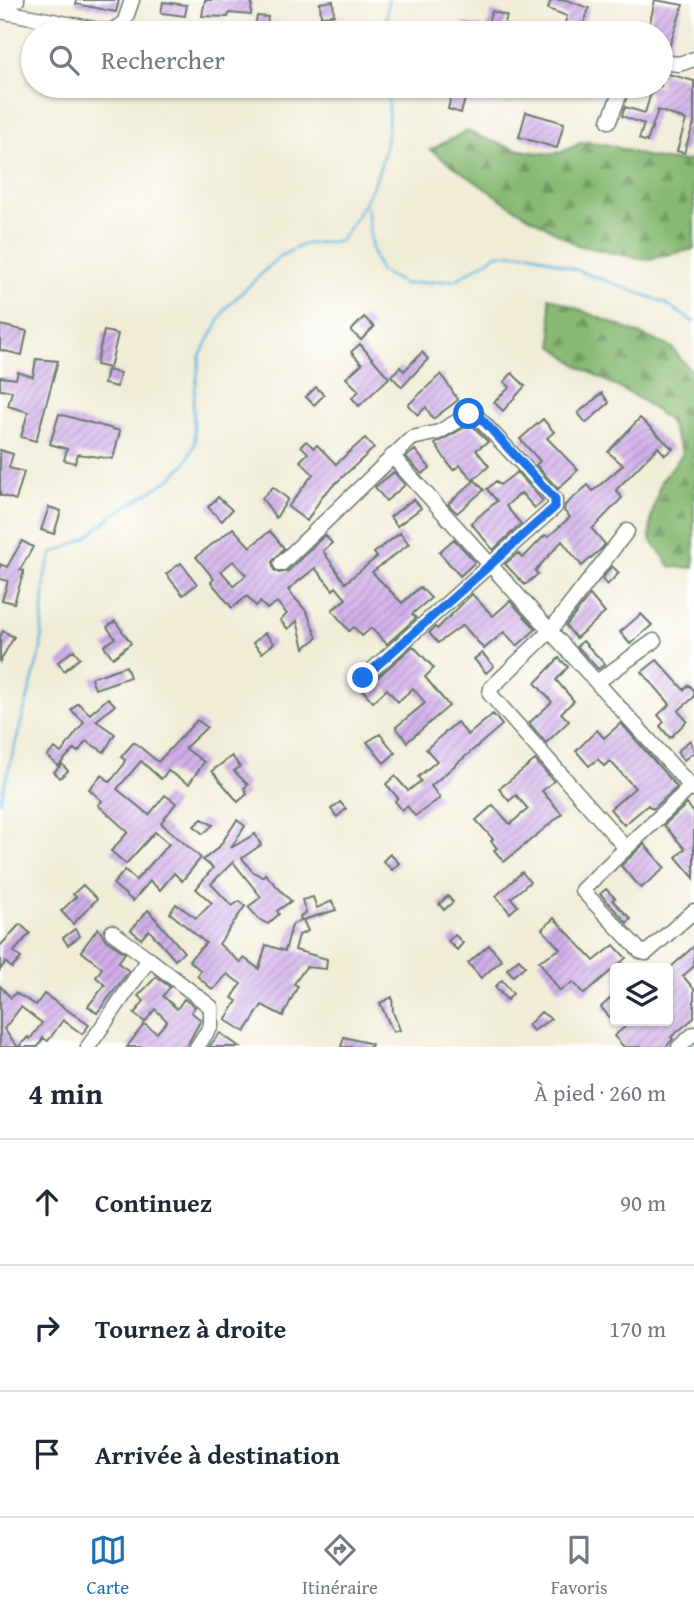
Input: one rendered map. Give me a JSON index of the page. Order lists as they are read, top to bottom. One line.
{"page":{"search":"Rechercher","heading":["4 min","À pied · 260 m"],"list":[["Continuez","90 m"],["Tournez à droite","170 m"],"Arrivée à destination"],"nav":["Carte","Itinéraire","Favoris"]}}
